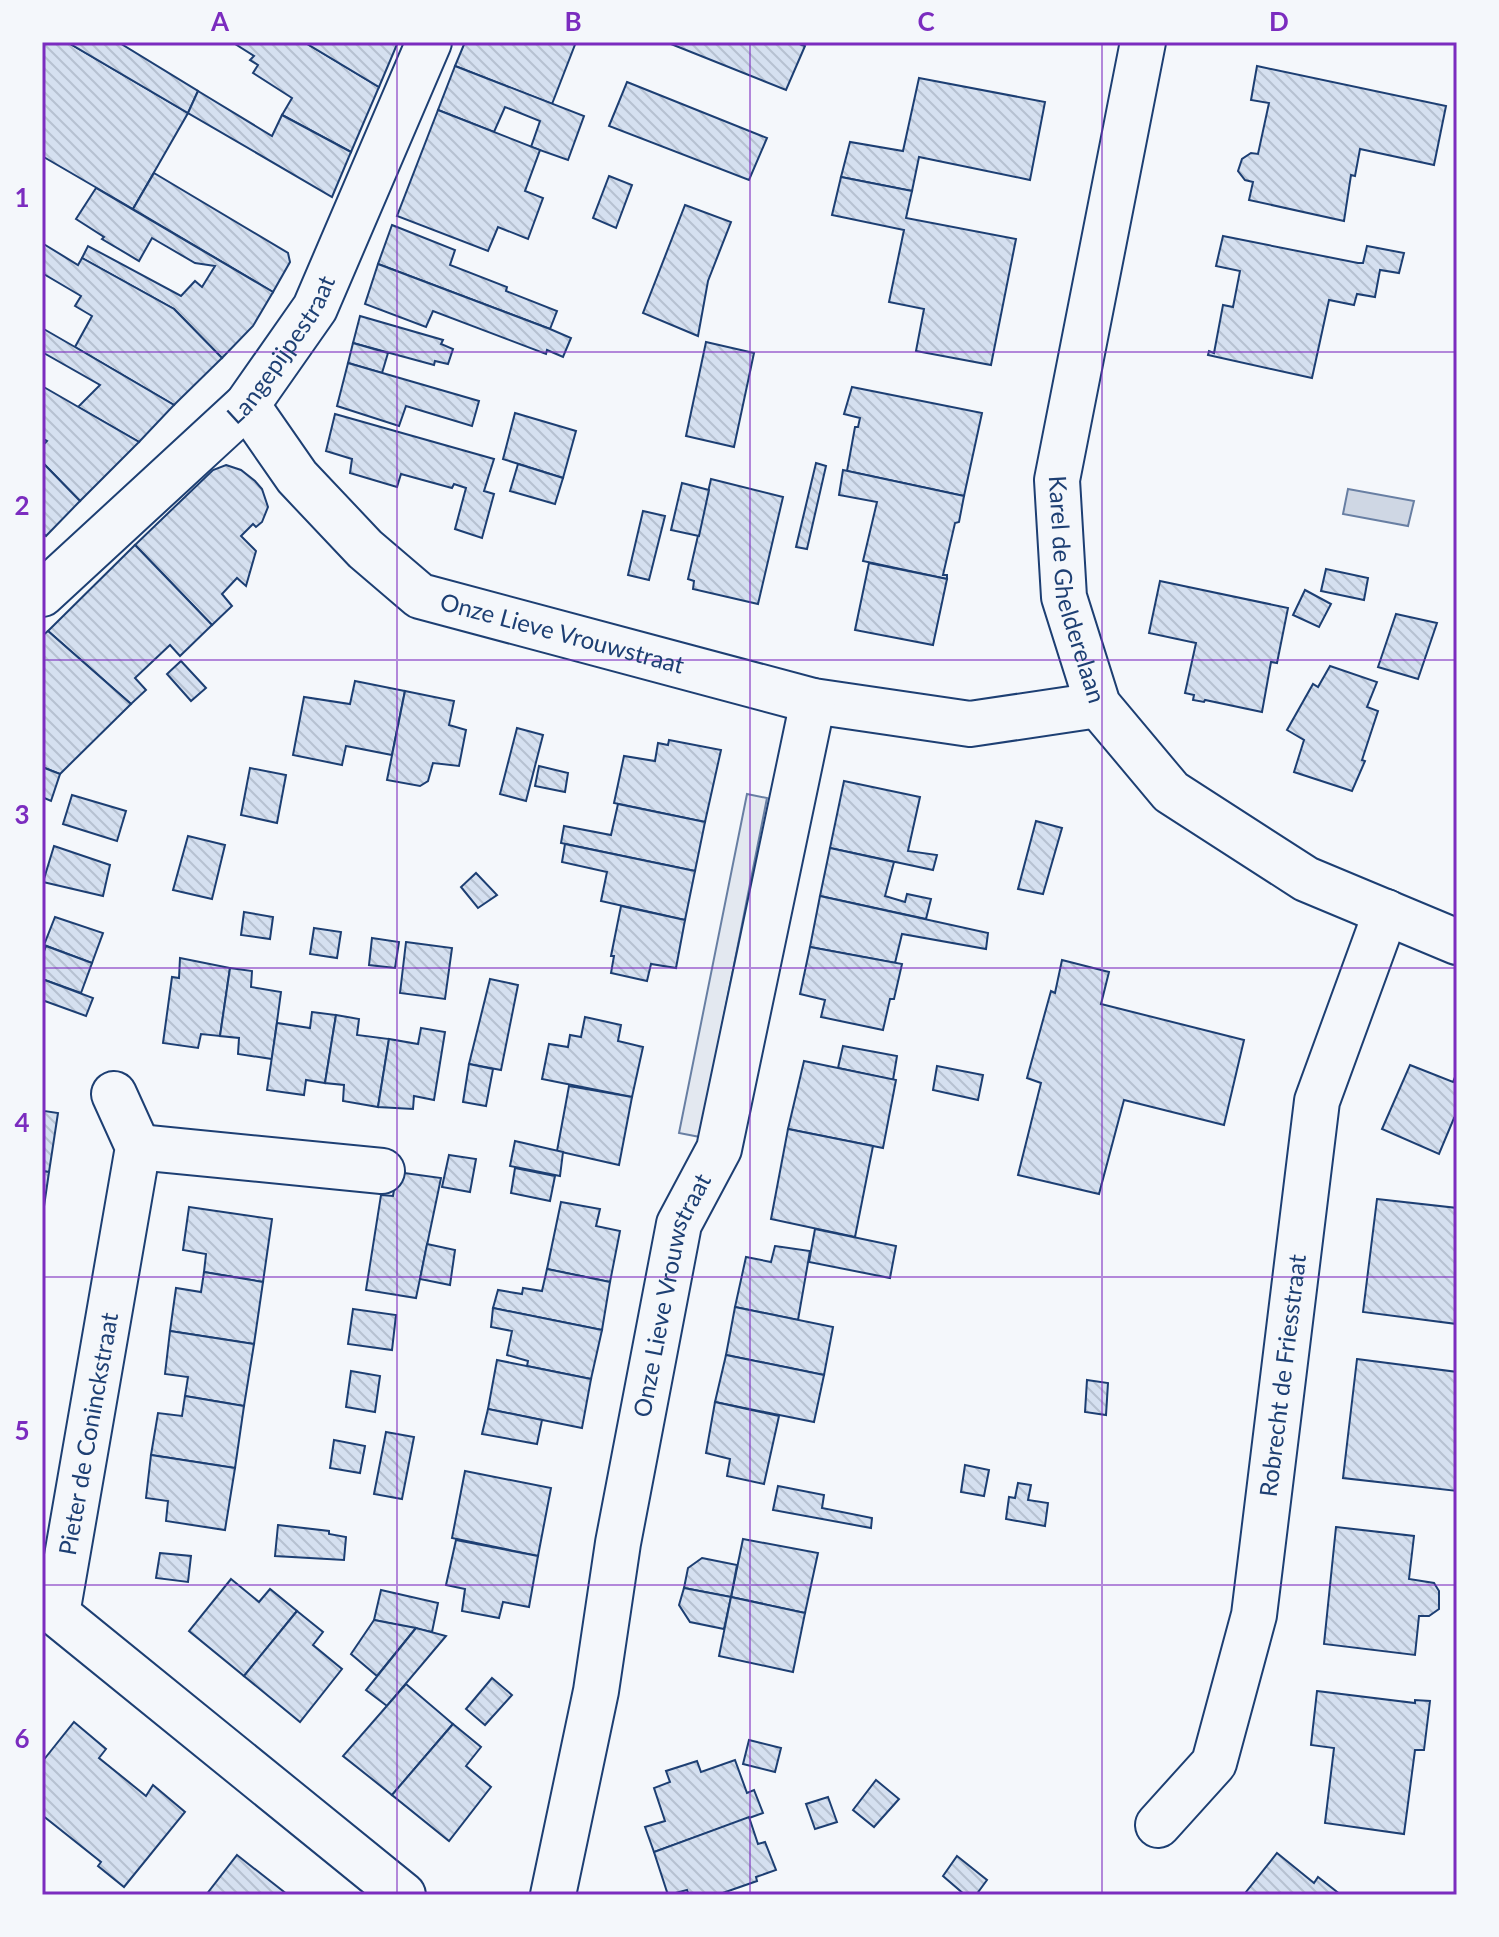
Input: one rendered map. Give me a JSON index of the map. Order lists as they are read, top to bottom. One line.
{"streets":{"street":["Langepijpestraat","Karel de Ghelderelaan","Onze Lieve Vrouwstraat","Robrecht de Friesstraat","Pieter de Coninckstraat"]},"crossings":[["Langepijpestraat","Onze Lieve Vrouwstraat"],["Karel de Ghelderelaan","Onze Lieve Vrouwstraat"],["Karel de Ghelderelaan","Robrecht de Friesstraat"]],"grid":{"columns":["A","B","C","D"],"rows":["1","2","3","4","5","6"]}}
